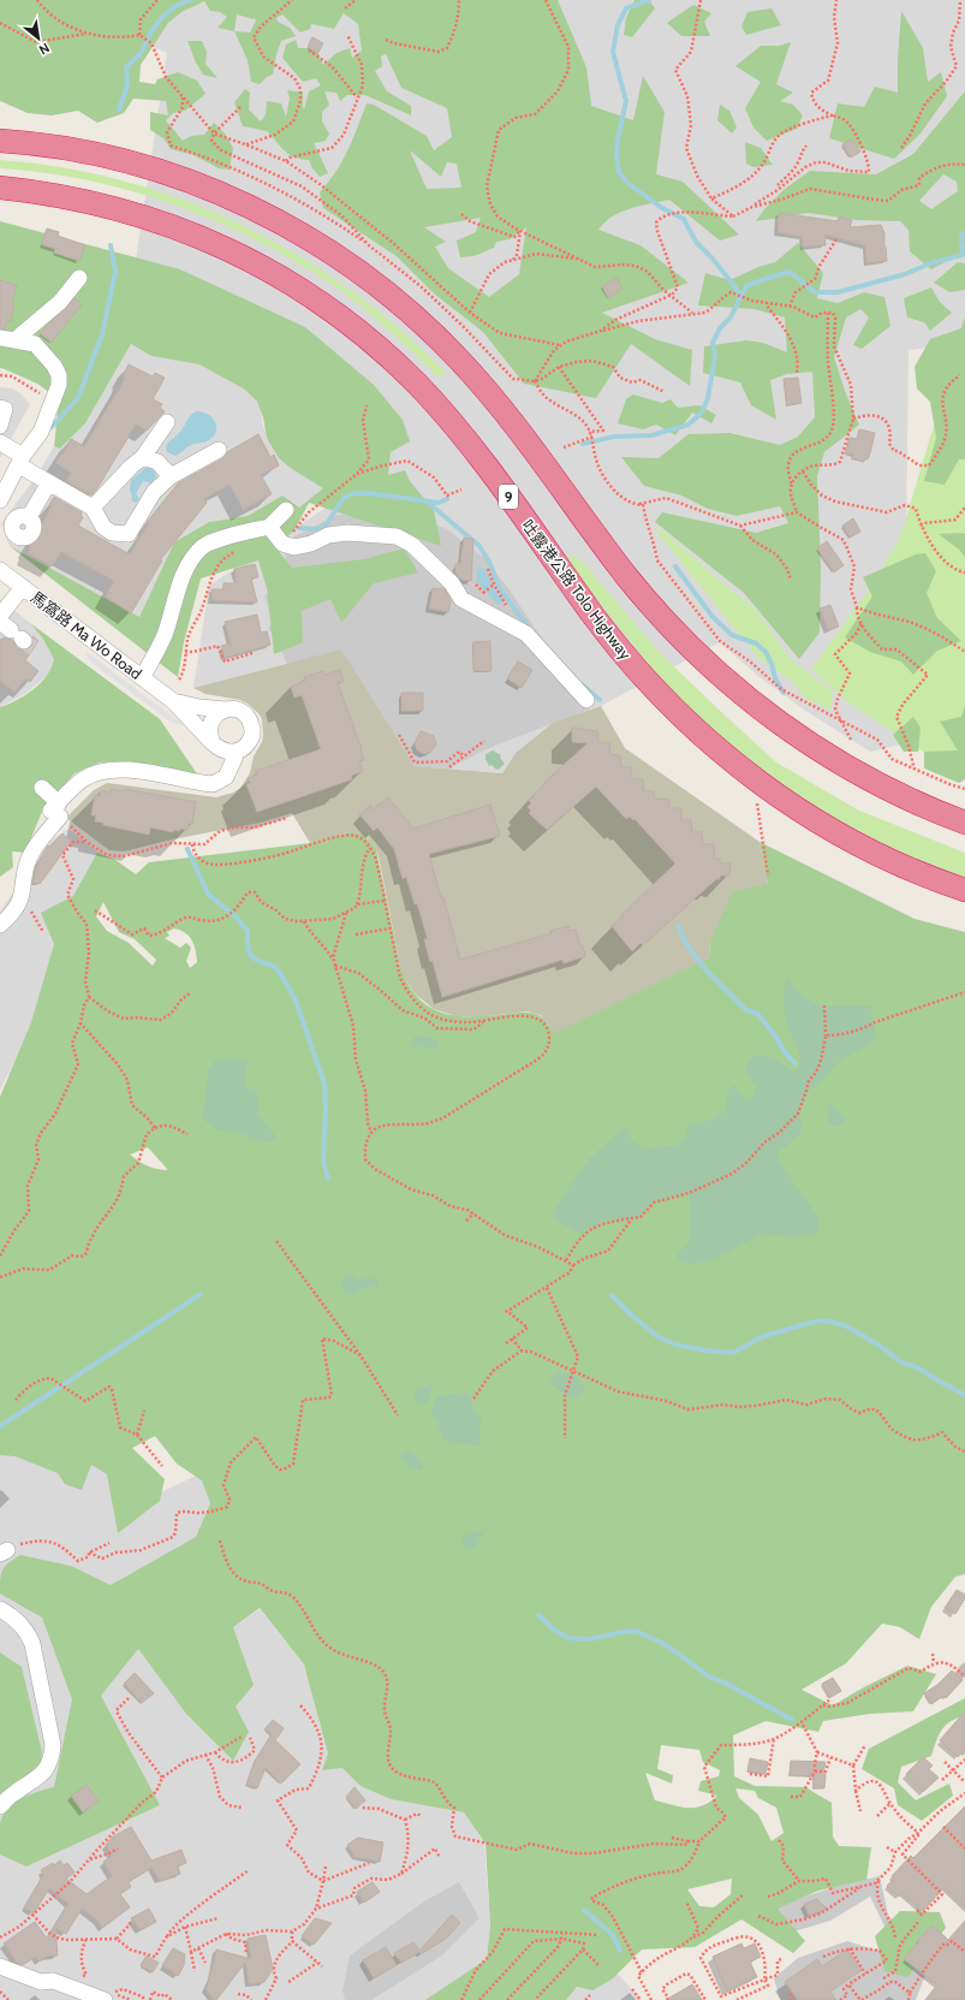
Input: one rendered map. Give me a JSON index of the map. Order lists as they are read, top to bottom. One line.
{"streets":{"highway":["9","吐露港公路 Tolo Highway"],"street":["馬窩路 Ma Wo Road"]},"north":"bottom right"}
